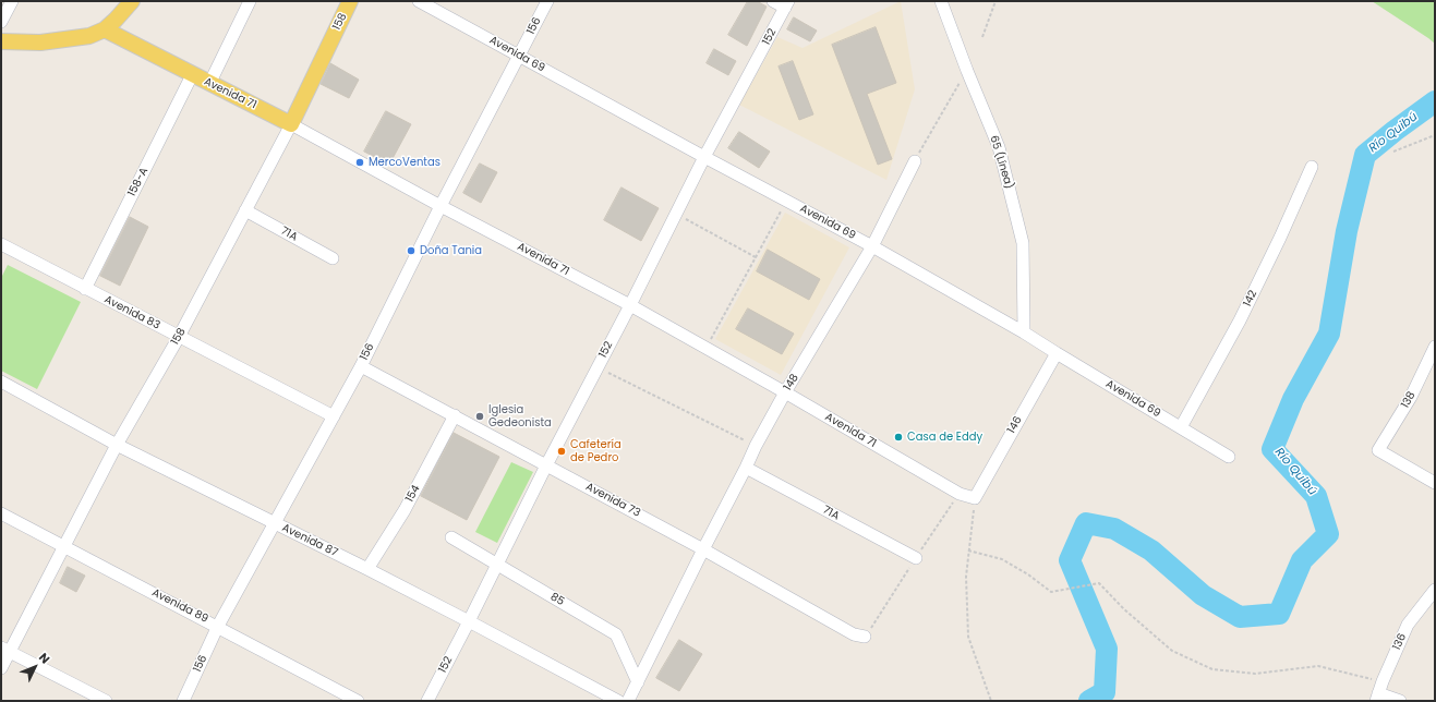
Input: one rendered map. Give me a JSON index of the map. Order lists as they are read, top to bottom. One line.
{"streets":{"main road":["158","Avenida 71"],"street":["156","152","Avenida 69","65 (Línea)","158-A","71A","142","Avenida 83","148","138","146","154","Avenida 73","Avenida 87","85","Avenida 89","136"]},"crossings":[["158","Avenida 71"],["158","71A"],["158","Avenida 83"],["158","Avenida 87"],["158","Avenida 89"],["156","Avenida 69"],["156","Avenida 71"],["156","Avenida 83"],["156","Avenida 73"],["156","Avenida 87"],["156","Avenida 89"],["152","Avenida 69"],["152","Avenida 71"],["152","Avenida 73"],["152","Avenida 87"],["152","85"],["Avenida 69","65 (Línea)"],["Avenida 69","142"],["Avenida 69","148"],["Avenida 69","146"],["Avenida 71","158-A"],["Avenida 71","148"],["Avenida 71","146"],["158-A","Avenida 83"],["71A","148"],["148","Avenida 73"],["148","85"],["154","Avenida 73"],["154","Avenida 87"]],"water":["Río Quibú"],"places":["MercoVentas","Doña Tania","Iglesia Gedeonista","Casa de Eddy","Cafetería de Pedro"],"north":"top right"}
